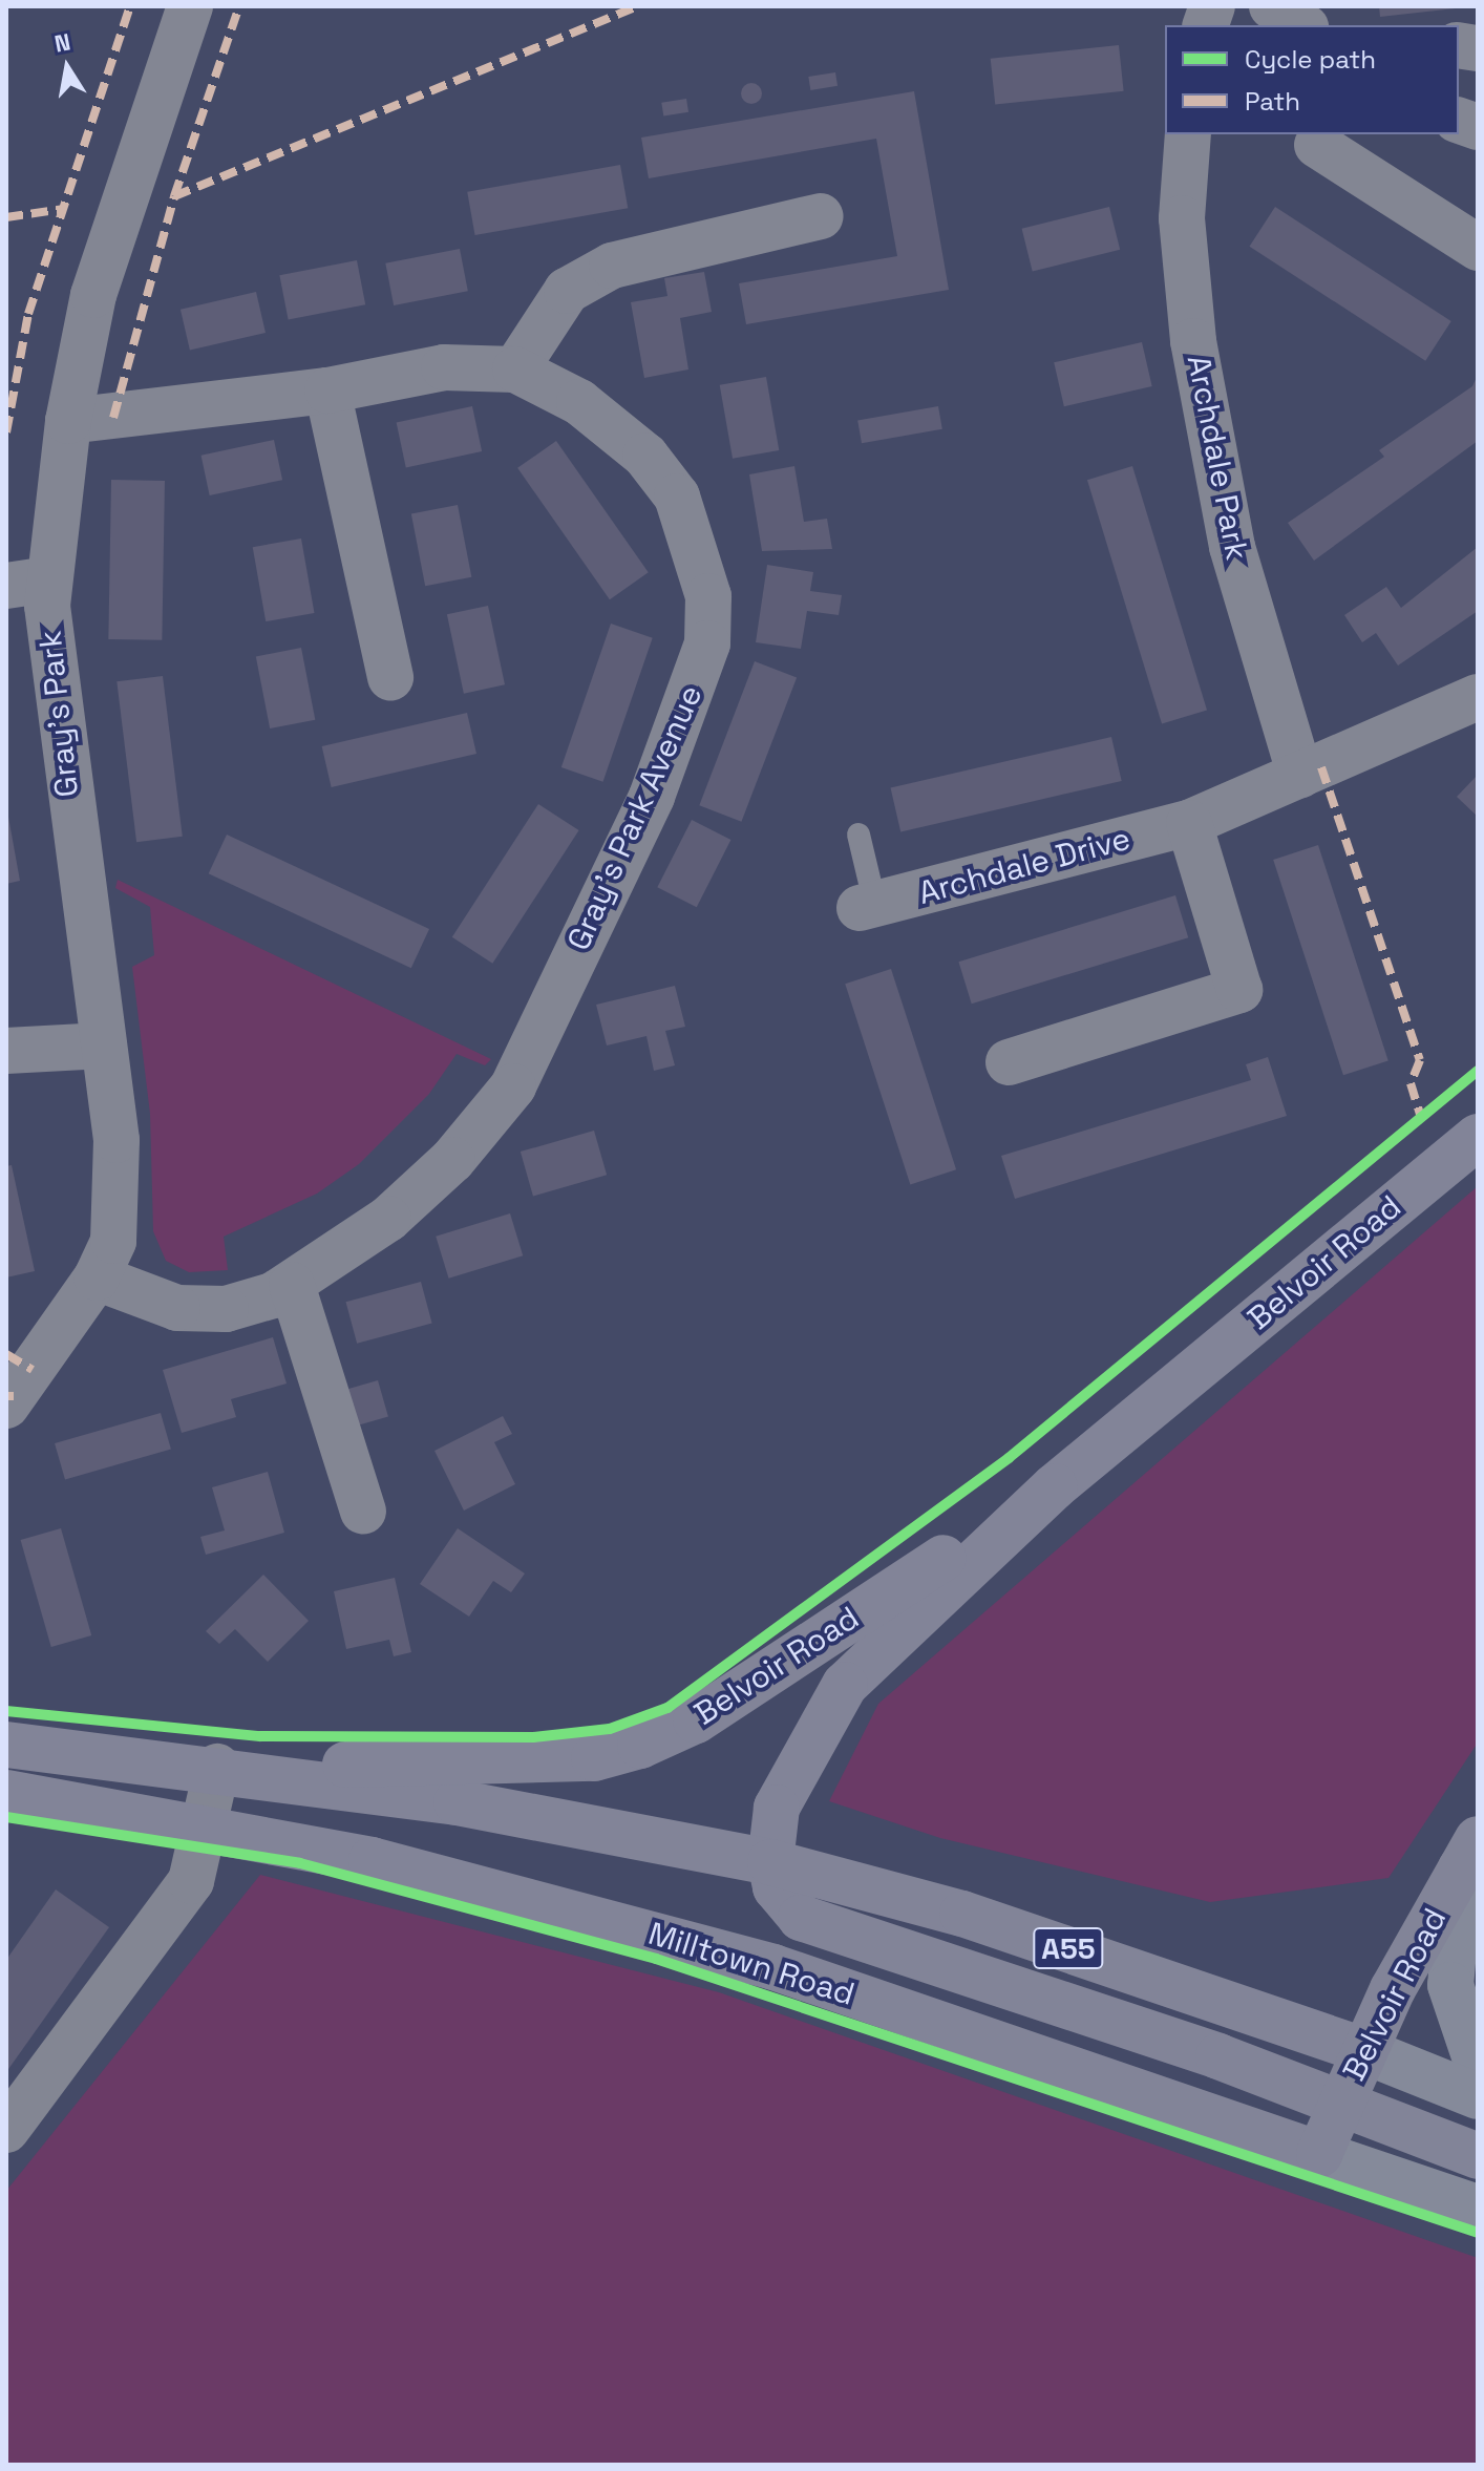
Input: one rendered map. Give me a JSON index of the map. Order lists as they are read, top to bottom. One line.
{"streets":{"highway":["Belvoir Road","A55","Milltown Road"],"street":["Archdale Park","Gray's Park","Gray's Park Avenue","Archdale Drive"]},"crossings":[["Archdale Park","Archdale Drive"],["Gray's Park","Gray's Park Avenue"],["Belvoir Road","A55"],["Belvoir Road","Milltown Road"]],"legend":["Cycle path","Path"],"north":"top"}
